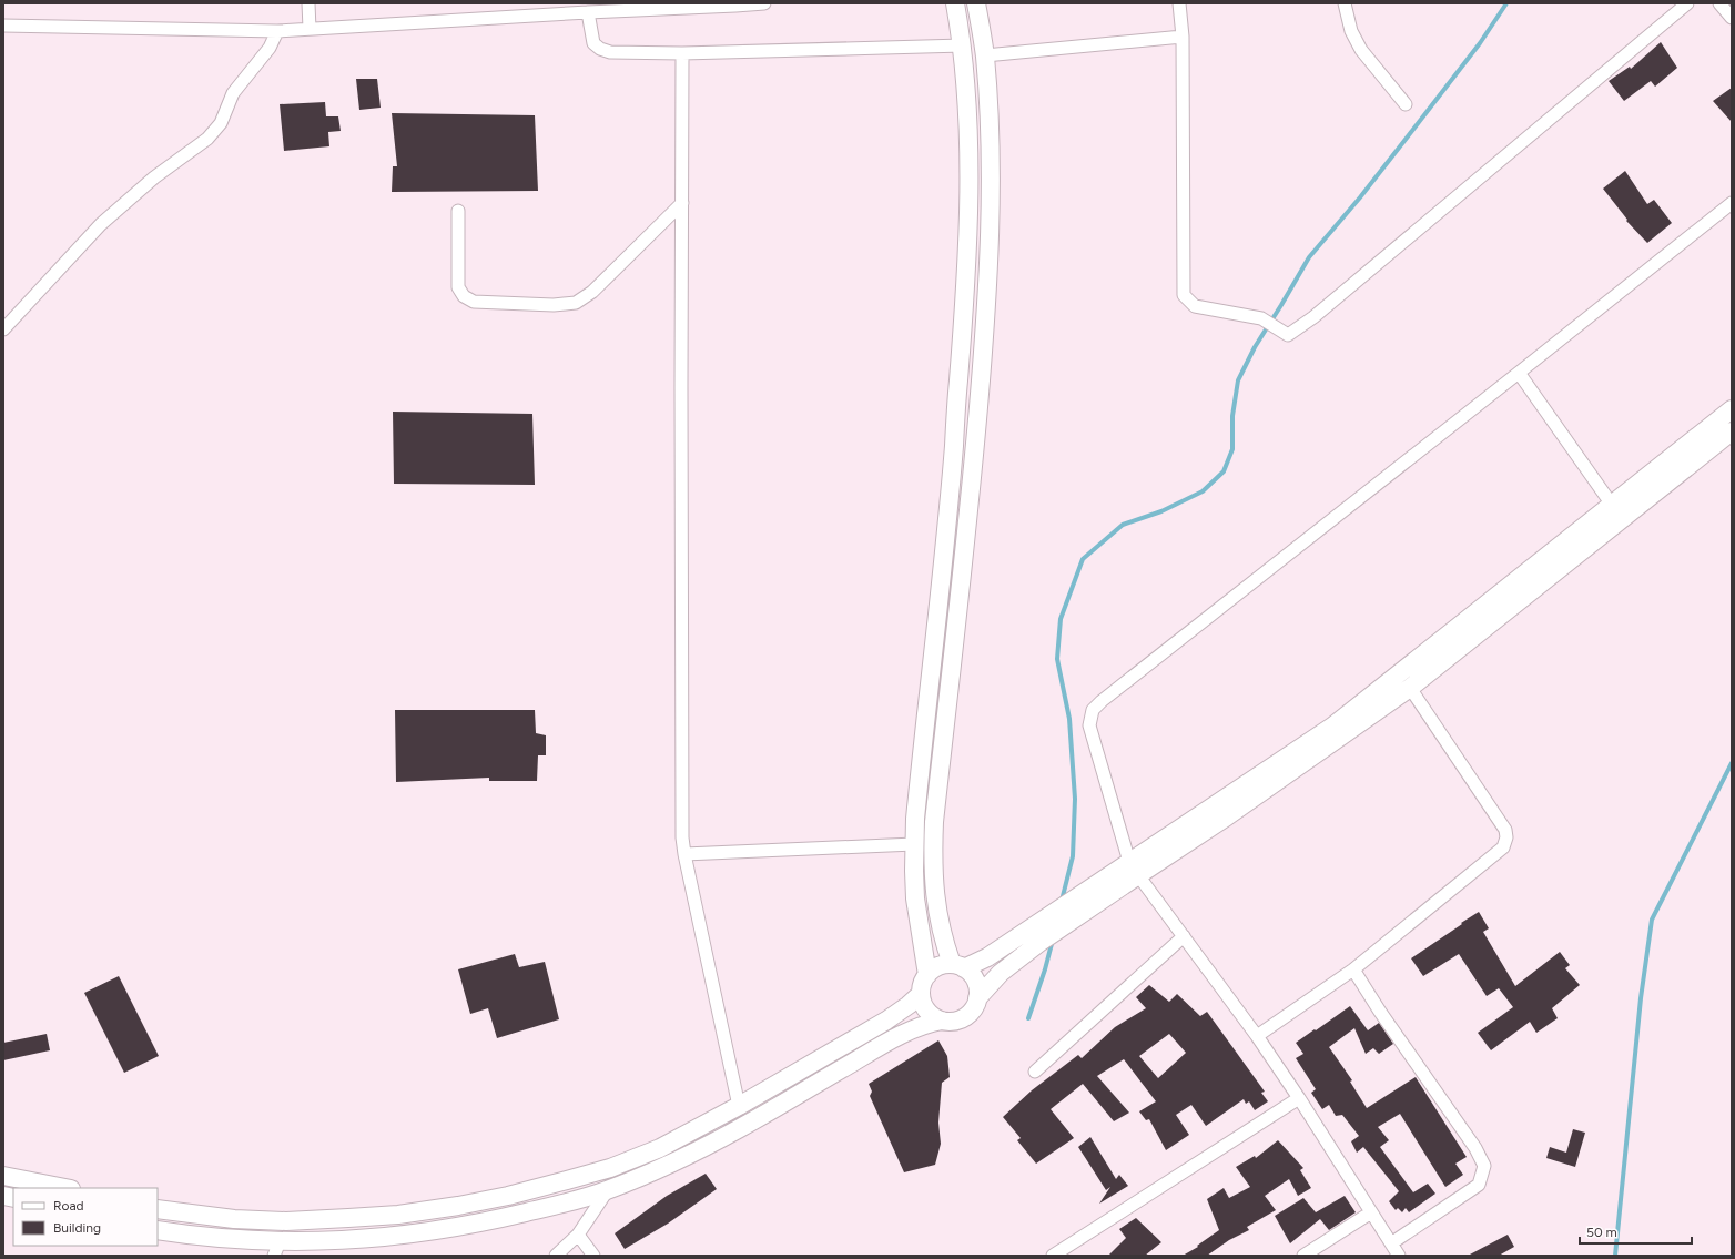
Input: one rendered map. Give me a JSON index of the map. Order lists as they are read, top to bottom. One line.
{"legend":["Road","Building"],"scale_bar":"50 m"}
